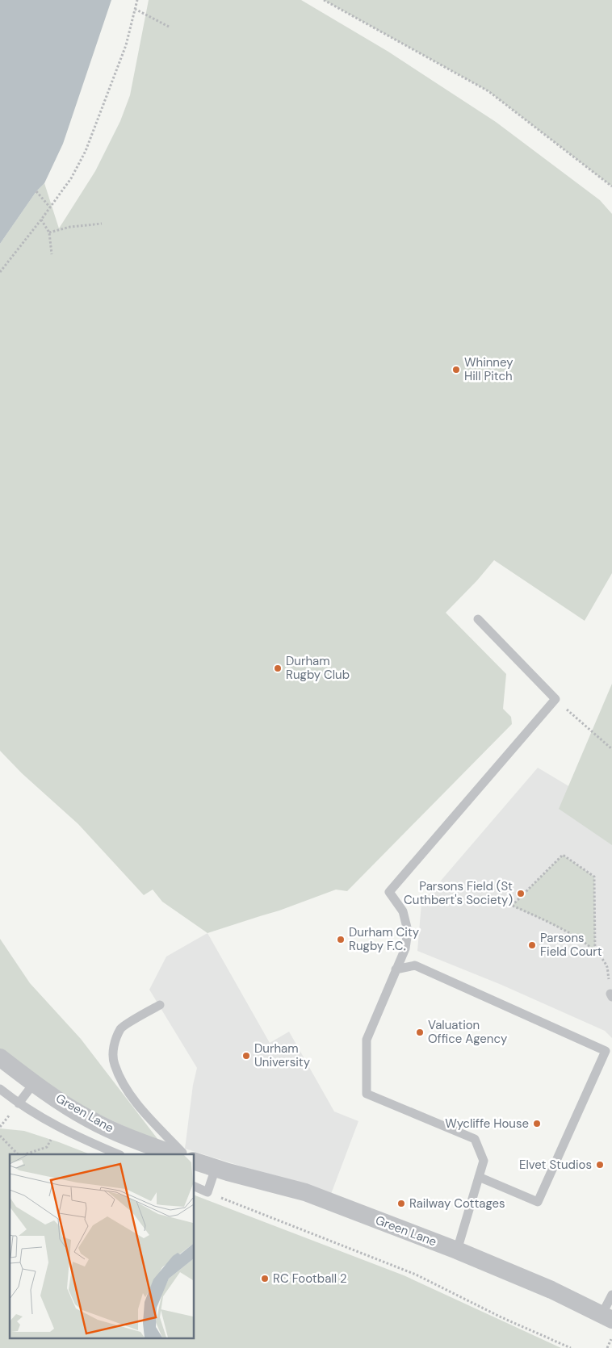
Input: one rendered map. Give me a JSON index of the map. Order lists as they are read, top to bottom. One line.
{"streets":{"street":["Green Lane"]},"places":["Whinney Hill Pitch","Durham Rugby Club","Parsons Field (St Cuthbert's Society)","Durham City Rugby F.C.","Parsons Field Court","Valuation Office Agency","Durham University","Wycliffe House","Elvet Studios","Railway Cottages","RC Football 2"]}
